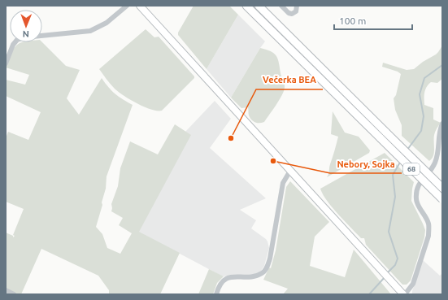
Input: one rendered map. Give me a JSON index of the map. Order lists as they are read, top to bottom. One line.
{"streets":{"highway":["68"]},"places":["Večerka BEA","Nebory, Sojka"],"scale_bar":"100 m","north":"bottom"}
